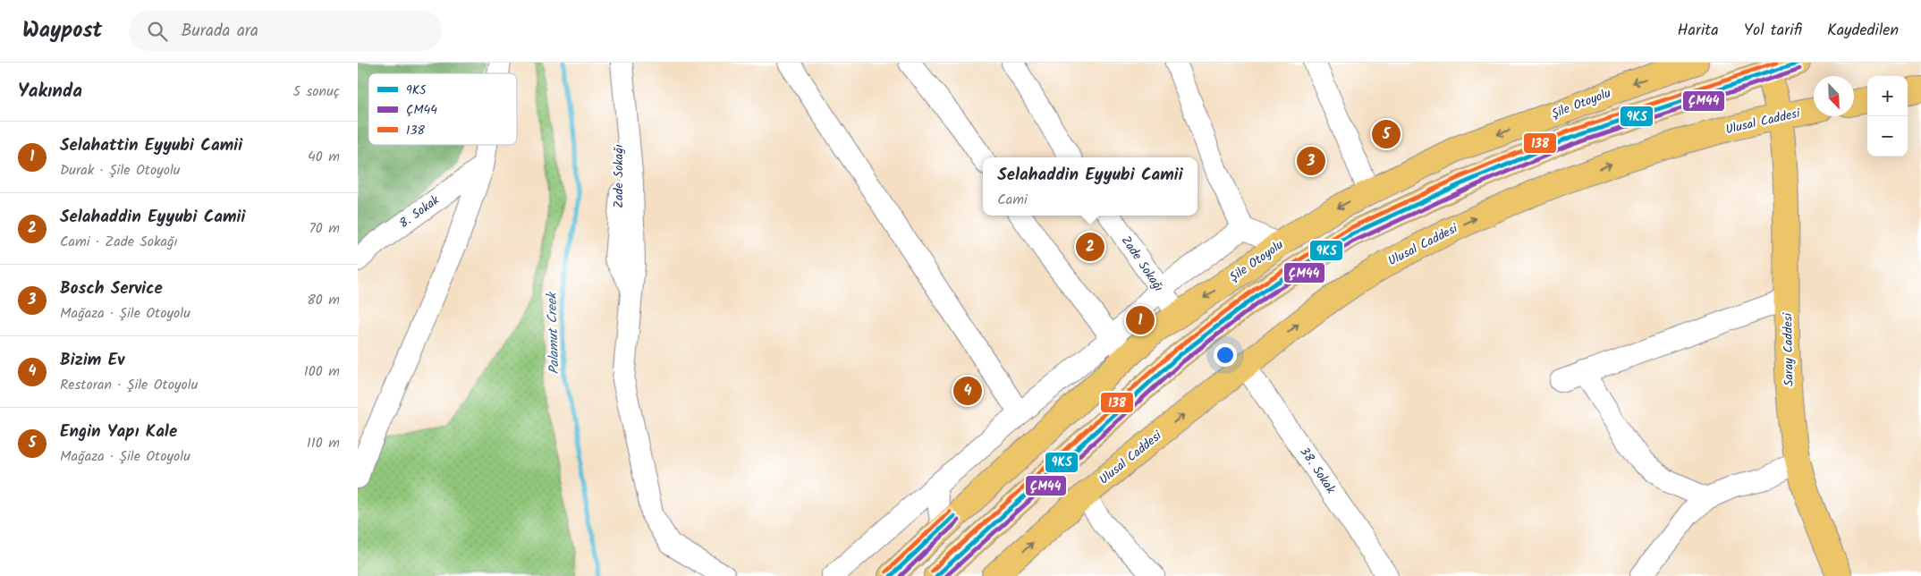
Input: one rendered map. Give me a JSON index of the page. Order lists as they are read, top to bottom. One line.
{"streets":{"main road":["Şile Otoyolu","Ulusal Caddesi","Saray Caddesi"],"street":["Zade Sokağı","8. Sokak","38. Sokak"]},"crossings":[["Şile Otoyolu","Zade Sokağı"],["Ulusal Caddesi","Saray Caddesi"],["Ulusal Caddesi","38. Sokak"]],"water":["Palamut Creek"],"lines":["transit line 9KS","transit line 138","transit line ÇM44"],"legend":["9KS","ÇM44","138"],"north":"bottom right","page":{"header":"Waypost","search":"Burada ara","nav":["Harita","Yol tarifi","Kaydedilen"],"heading":["Yakında","5 sonuç"],"map_buttons":["+","−"],"pins":["5","3","2","1","4"],"list":[{"mark":"1","name":"Selahattin Eyyubi Camii","note":"Durak · Şile Otoyolu","value":"40 m"},{"mark":"2","name":"Selahaddin Eyyubi Camii","note":"Cami · Zade Sokağı","value":"70 m"},{"mark":"3","name":"Bosch Service","note":"Mağaza · Şile Otoyolu","value":"80 m"},{"mark":"4","name":"Bizim Ev","note":"Restoran · Şile Otoyolu","value":"100 m"},{"mark":"5","name":"Engin Yapı Kale","note":"Mağaza · Şile Otoyolu","value":"110 m"}],"popup":["Selahaddin Eyyubi Camii","Cami"]}}
